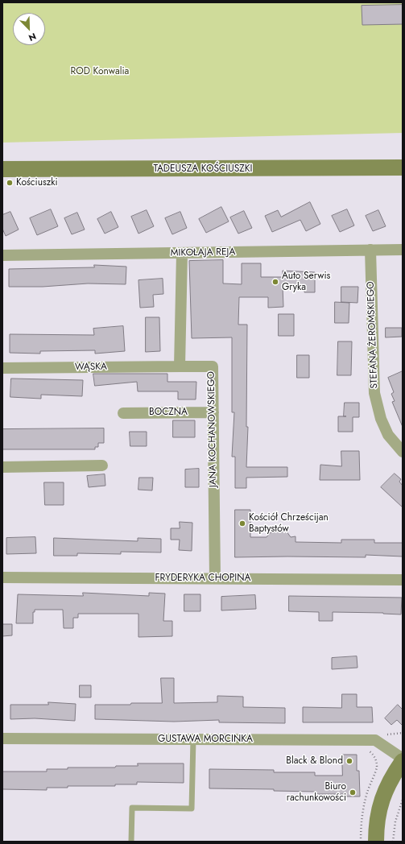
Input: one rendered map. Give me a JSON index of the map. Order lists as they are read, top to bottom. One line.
{"streets":{"street":["TADEUSZA KOŚCIUSZKI","MIKOŁAJA REJA","STEFANA ŻEROMSKIEGO","WĄSKA","BOCZNA","JANA KOCHANOWSKIEGO","FRYDERYKA CHOPINA","GUSTAWA MORCINKA"]},"crossings":[["MIKOŁAJA REJA","STEFANA ŻEROMSKIEGO"],["WĄSKA","JANA KOCHANOWSKIEGO"],["BOCZNA","JANA KOCHANOWSKIEGO"],["JANA KOCHANOWSKIEGO","FRYDERYKA CHOPINA"]],"parks":["ROD Konwalia"],"places":["Kościuszki","Auto Serwis Gryka","Kościół Chrześcijan Baptystów","Black & Blond","Biuro rachunkowości"],"north":"bottom right"}
